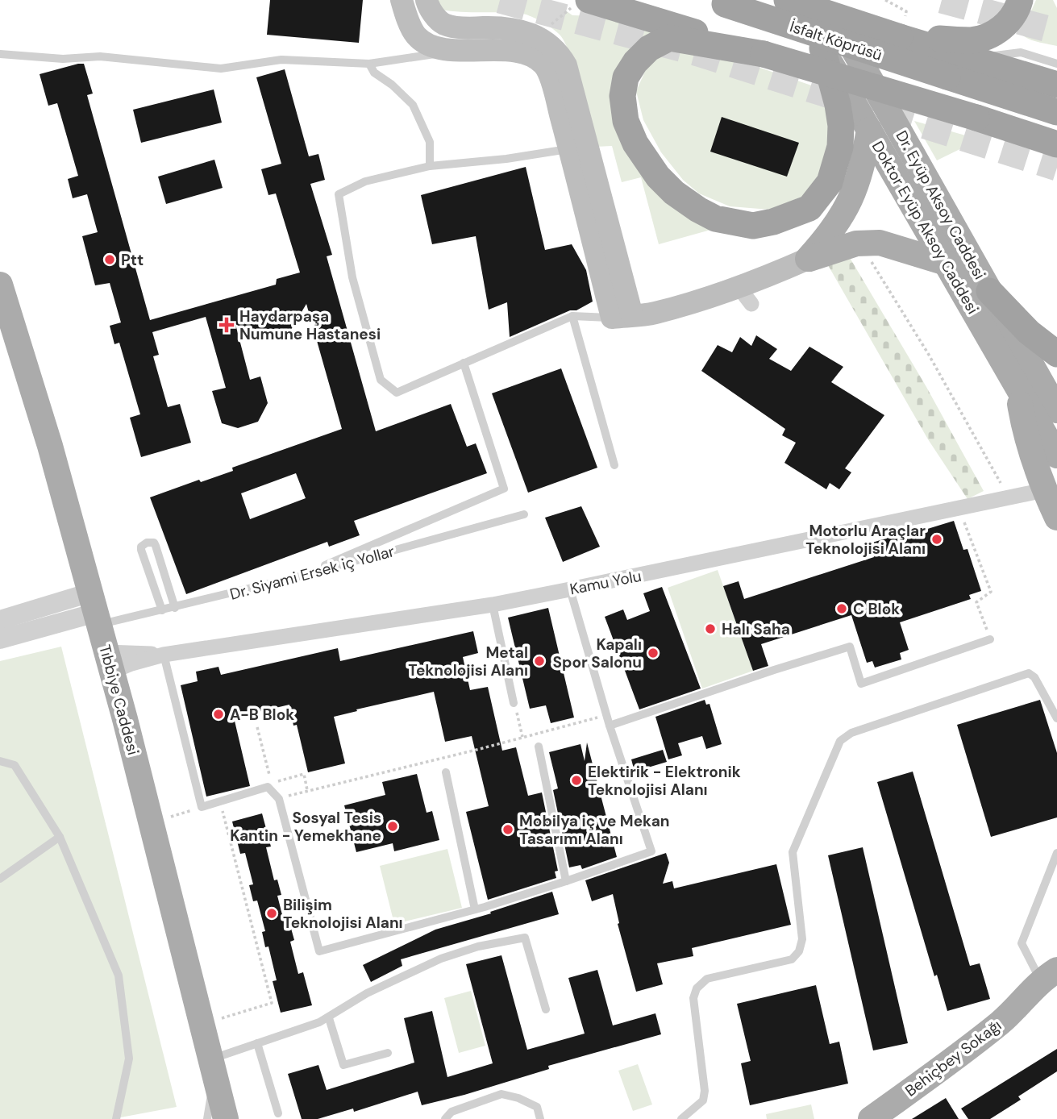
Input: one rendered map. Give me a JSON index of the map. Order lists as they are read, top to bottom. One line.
{"streets":{"highway":["İsfalt Köprüsü"],"main road":["Dr. Eyüp Aksoy Caddesi","Doktor Eyüp Aksoy Caddesi","Tıbbiye Caddesi","Behiçbey Sokağı"],"street":["Kamu Yolu"],"lane":["Dr. Siyami Ersek iç Yollar"]},"crossings":[["Dr. Siyami Ersek iç Yollar","Tıbbiye Caddesi"],["Kamu Yolu","Tıbbiye Caddesi"]],"places":{"other":["Ptt","Motorlu Araçlar Teknolojisi Alanı","C Blok","Halı Saha","Kapalı Spor Salonu","Metal Teknolojisi Alanı","A-B Blok","Elektirik - Elektronik Teknolojisi Alanı","Sosyal Tesis Kantin - Yemekhane","Mobilya iç ve Mekan Tasarımı Alanı","Bilişim Teknolojisi Alanı"],"health":["Haydarpaşa Numune Hastanesi"]}}
